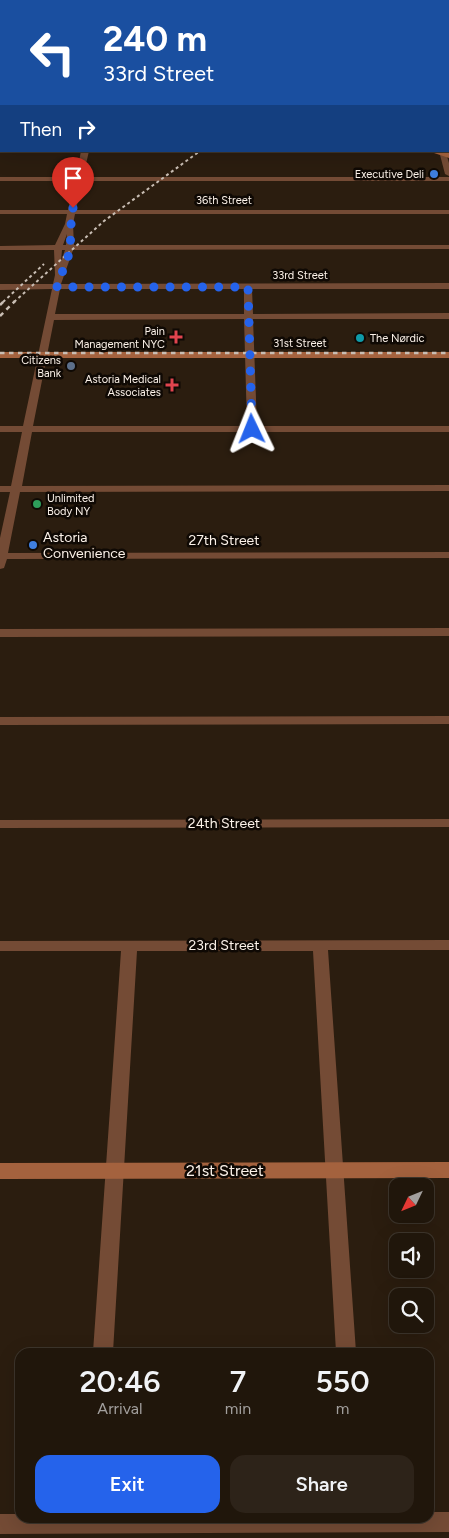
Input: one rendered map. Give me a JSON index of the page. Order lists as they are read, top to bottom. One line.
{"streets":{"street":["36th Street","33rd Street","31st Street","27th Street","24th Street","23rd Street","21st Street"]},"places":{"other":["Executive Deli","The Nørdic","Citizens Bank","Unlimited Body NY","Astoria Convenience"],"health":["Pain Management NYC","Astoria Medical Associates"]},"north":"bottom left","page":{"turn":["240 m","33rd Street"],"then":"Then","eta":["20:46","Arrival","7","min","550","m"],"buttons":["Exit","Share"]}}
